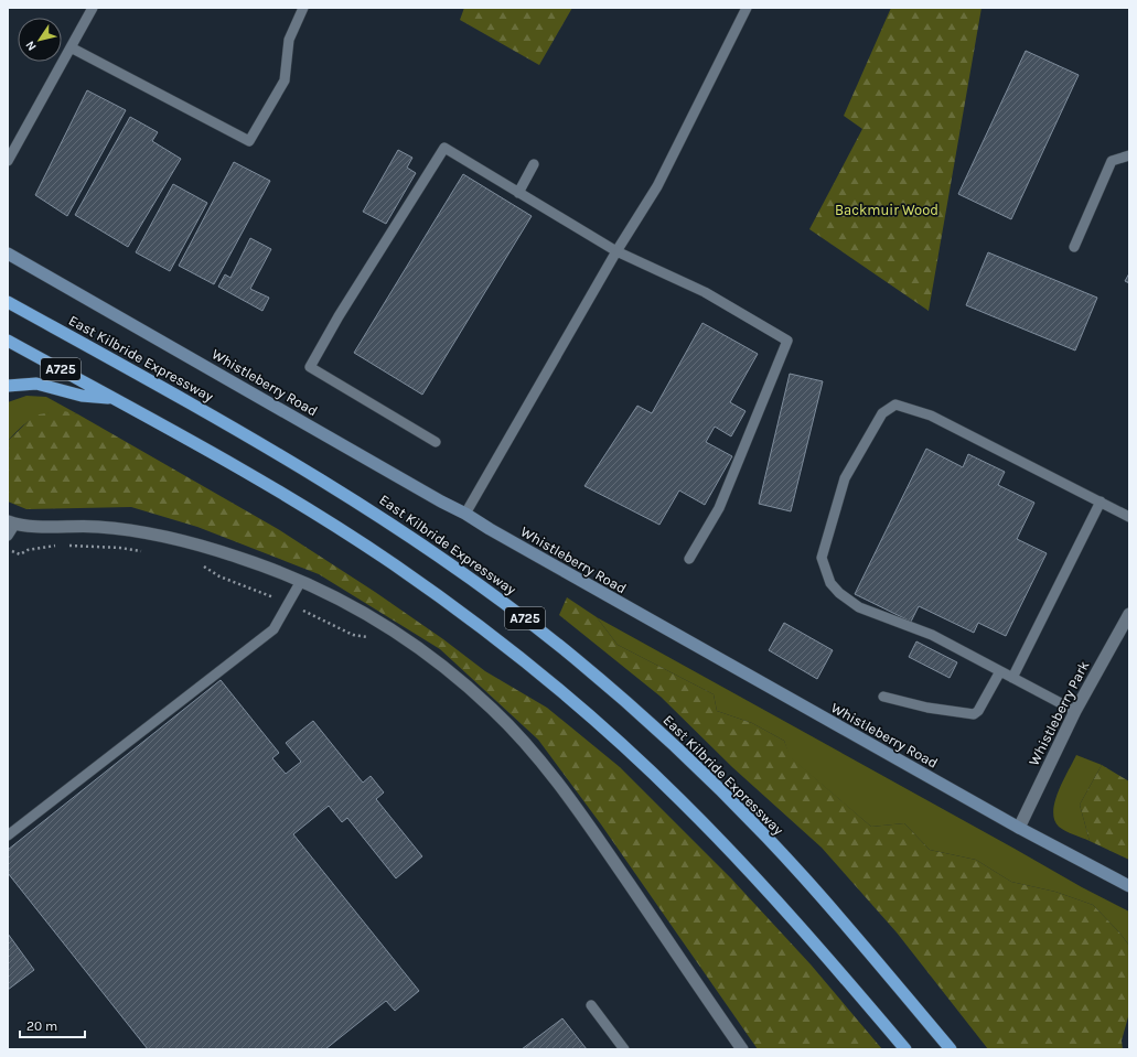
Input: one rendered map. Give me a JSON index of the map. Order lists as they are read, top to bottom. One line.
{"streets":{"highway":["East Kilbride Expressway","A725"],"main road":["Whistleberry Road"],"street":["Whistleberry Park"]},"crossings":[["Whistleberry Road","Whistleberry Park"]],"parks":["Backmuir Wood"],"scale_bar":"20 m","north":"bottom left"}
